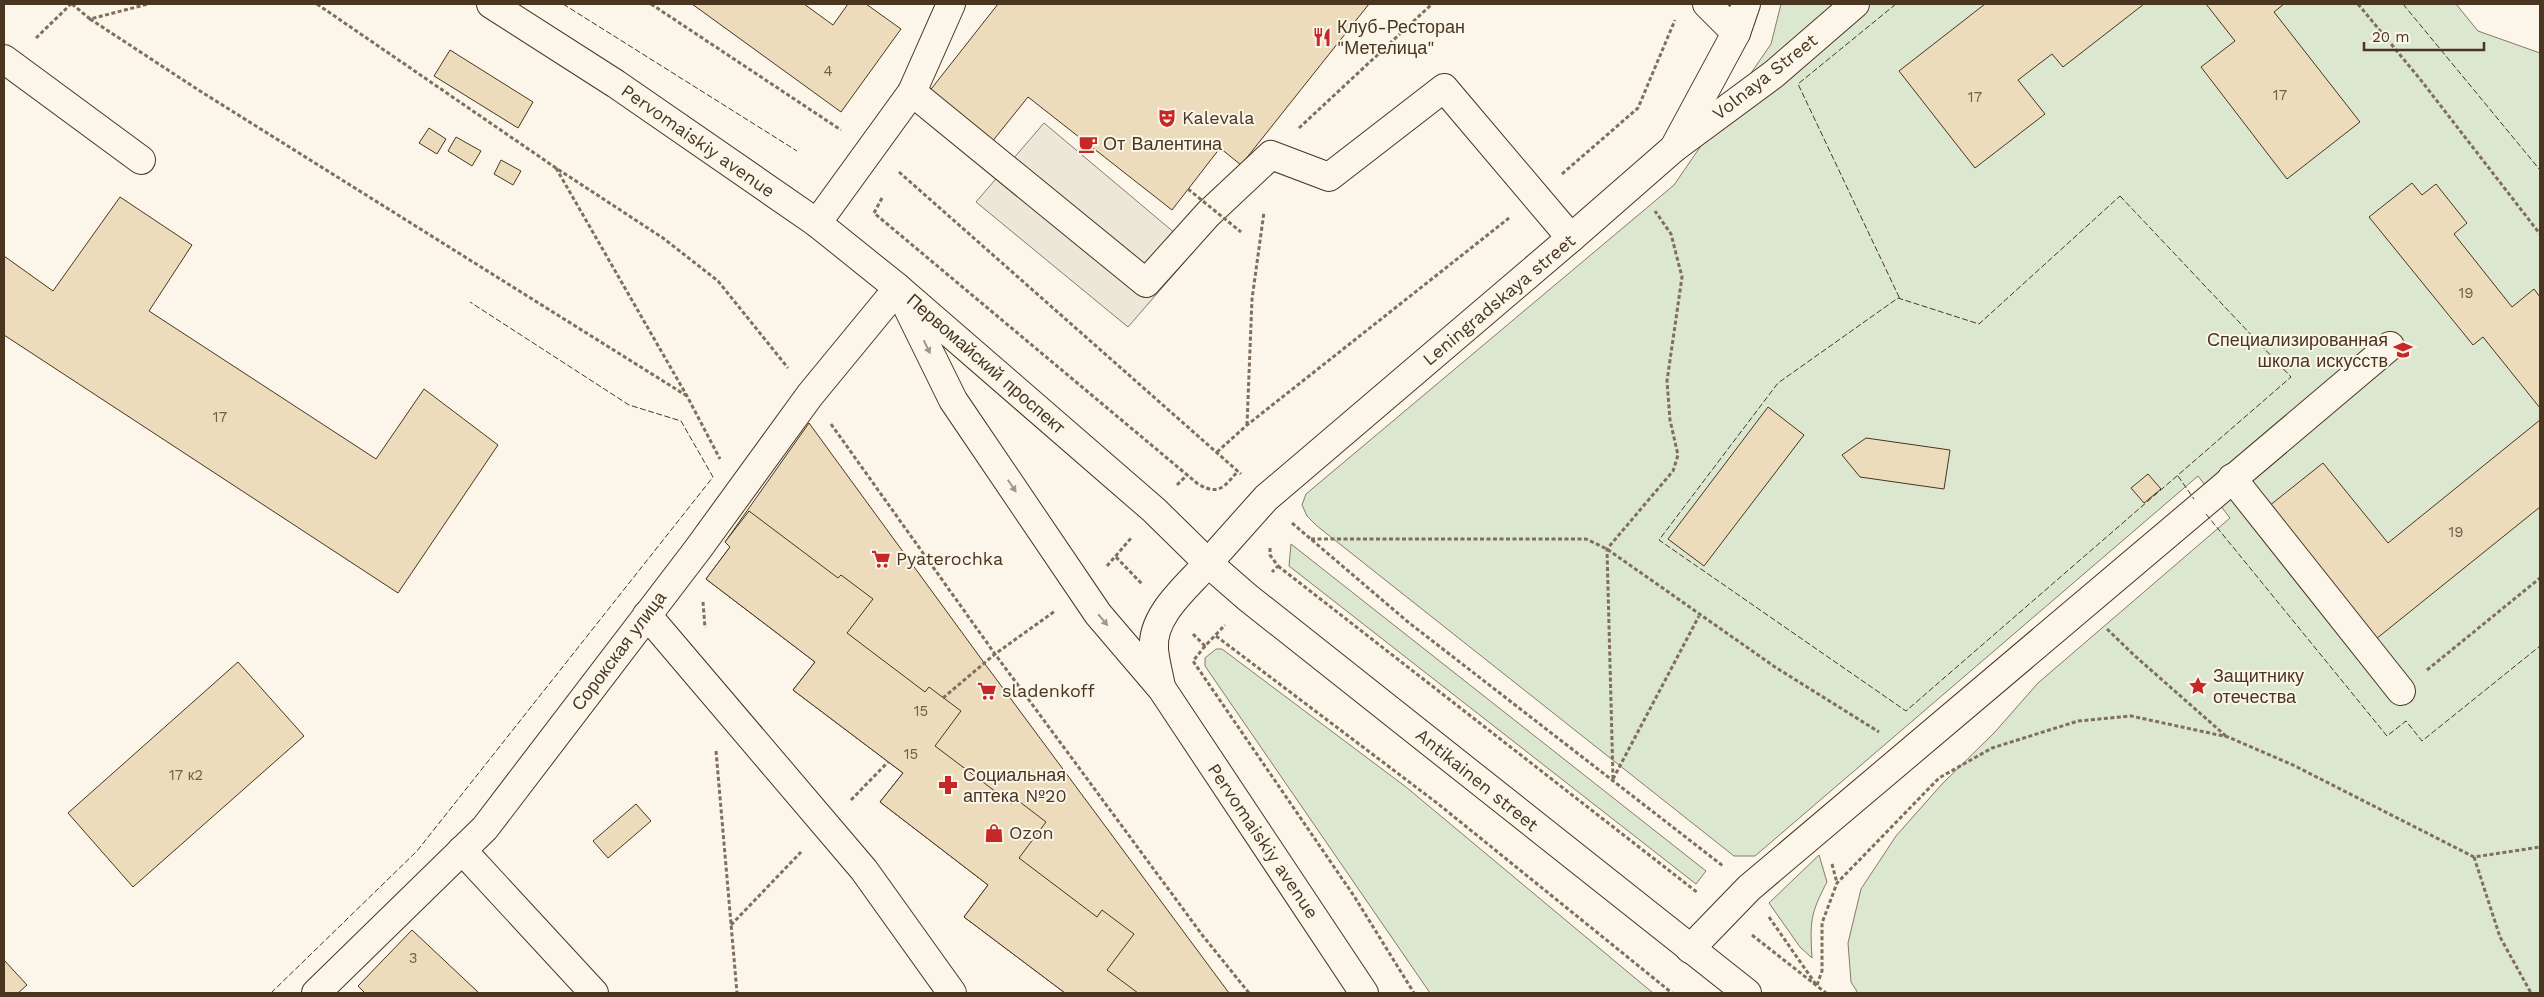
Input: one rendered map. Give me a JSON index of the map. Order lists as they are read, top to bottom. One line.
{"streets":{"main road":["Volnaya Street","Pervomaiskiy avenue","Leningradskaya street","Первомайский проспект","Сорокская улица","Antikainen street"]},"crossings":[["Volnaya Street","Leningradskaya street"],["Pervomaiskiy avenue","Leningradskaya street"],["Pervomaiskiy avenue","Первомайский проспект"],["Pervomaiskiy avenue","Сорокская улица"],["Leningradskaya street","Первомайский проспект"],["Leningradskaya street","Antikainen street"],["Первомайский проспект","Сорокская улица"],["Первомайский проспект","Antikainen street"]],"places":{"restaurant":["Клуб-Ресторан \"Метелица\""],"theatre":["Kalevala"],"cafe":["От Валентина"],"school or university":["Специализированная школа искусств"],"supermarket":["Pyaterochka","sladenkoff"],"place":["Защитнику отечества"],"pharmacy":["Социальная аптека №20"],"shop":["Ozon"]},"house_numbers":["4","17","17","19","17","19","15","15","17 к2","3"],"scale_bar":"20 m"}
